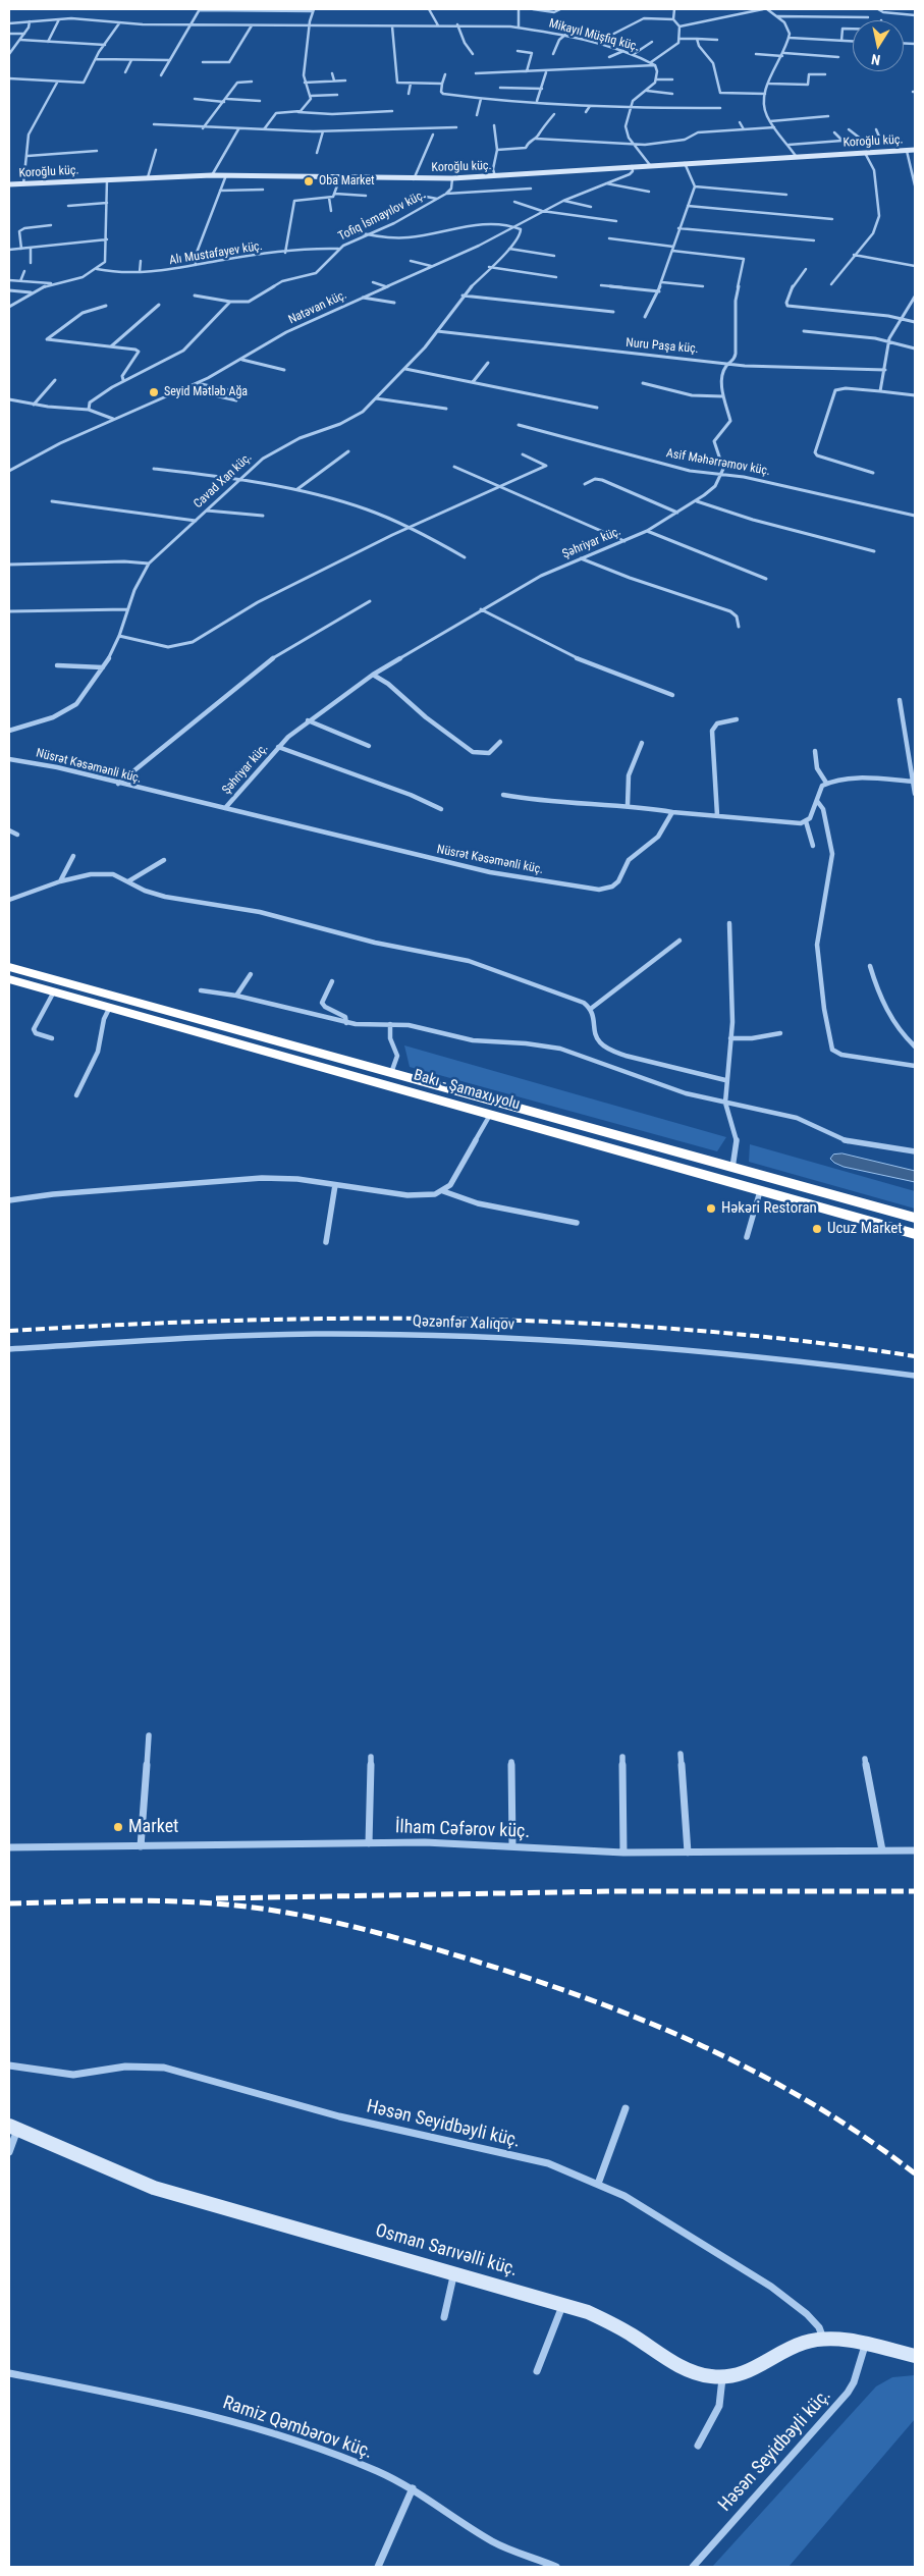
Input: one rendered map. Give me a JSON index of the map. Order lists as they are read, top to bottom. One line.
{"streets":{"highway":["Bakı - Şamaxı yolu"],"street":["Mikayıl Müşfiq küç.","Koroğlu küç.","Tofiq İsmayılov küç.","Alı Mustafayev küç.","Natəvan küç.","Nuru Paşa küç.","Asif Məhərrəmov küç.","Cavad Xan küç.","Şəhriyar küç.","Nüsrət Kəsəmənli küç.","Qəzənfər Xalıqov","İlham Cəfərov küç.","Həsən Seyidbəyli küç.","Osman Sarıvəlli küç.","Ramiz Qəmbərov küç."]},"crossings":[["Koroğlu küç.","Tofiq İsmayılov küç."],["Koroğlu küç.","Natəvan küç."],["Tofiq İsmayılov küç.","Alı Mustafayev küç."],["Natəvan küç.","Cavad Xan küç."],["Nuru Paşa küç.","Cavad Xan küç."],["Asif Məhərrəmov küç.","Şəhriyar küç."],["Şəhriyar küç.","Nüsrət Kəsəmənli küç."],["Həsən Seyidbəyli küç.","Osman Sarıvəlli küç."]],"places":["Oba Market","Seyid Mətləb Ağa","Həkəri Restoran","Ucuz Market","Market"],"north":"bottom"}
